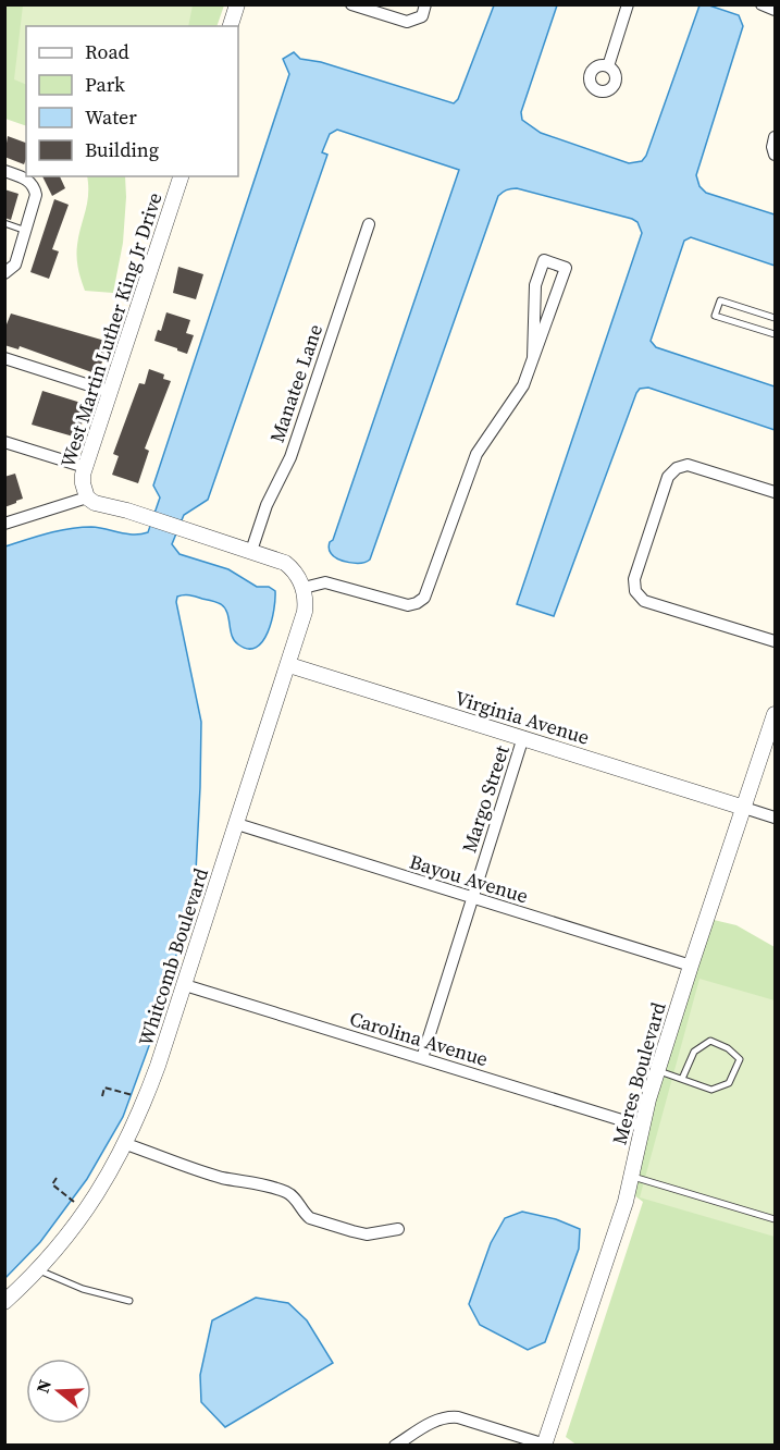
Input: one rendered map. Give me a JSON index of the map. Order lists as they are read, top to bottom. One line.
{"streets":{"street":["West Martin Luther King Jr Drive","Manatee Lane","Virginia Avenue","Margo Street","Bayou Avenue","Whitcomb Boulevard","Carolina Avenue","Meres Boulevard"]},"crossings":[["Virginia Avenue","Margo Street"],["Virginia Avenue","Whitcomb Boulevard"],["Virginia Avenue","Meres Boulevard"],["Margo Street","Bayou Avenue"],["Margo Street","Carolina Avenue"],["Bayou Avenue","Whitcomb Boulevard"],["Bayou Avenue","Meres Boulevard"],["Whitcomb Boulevard","Carolina Avenue"],["Carolina Avenue","Meres Boulevard"]],"legend":["Road","Park","Water","Building"],"north":"left"}
